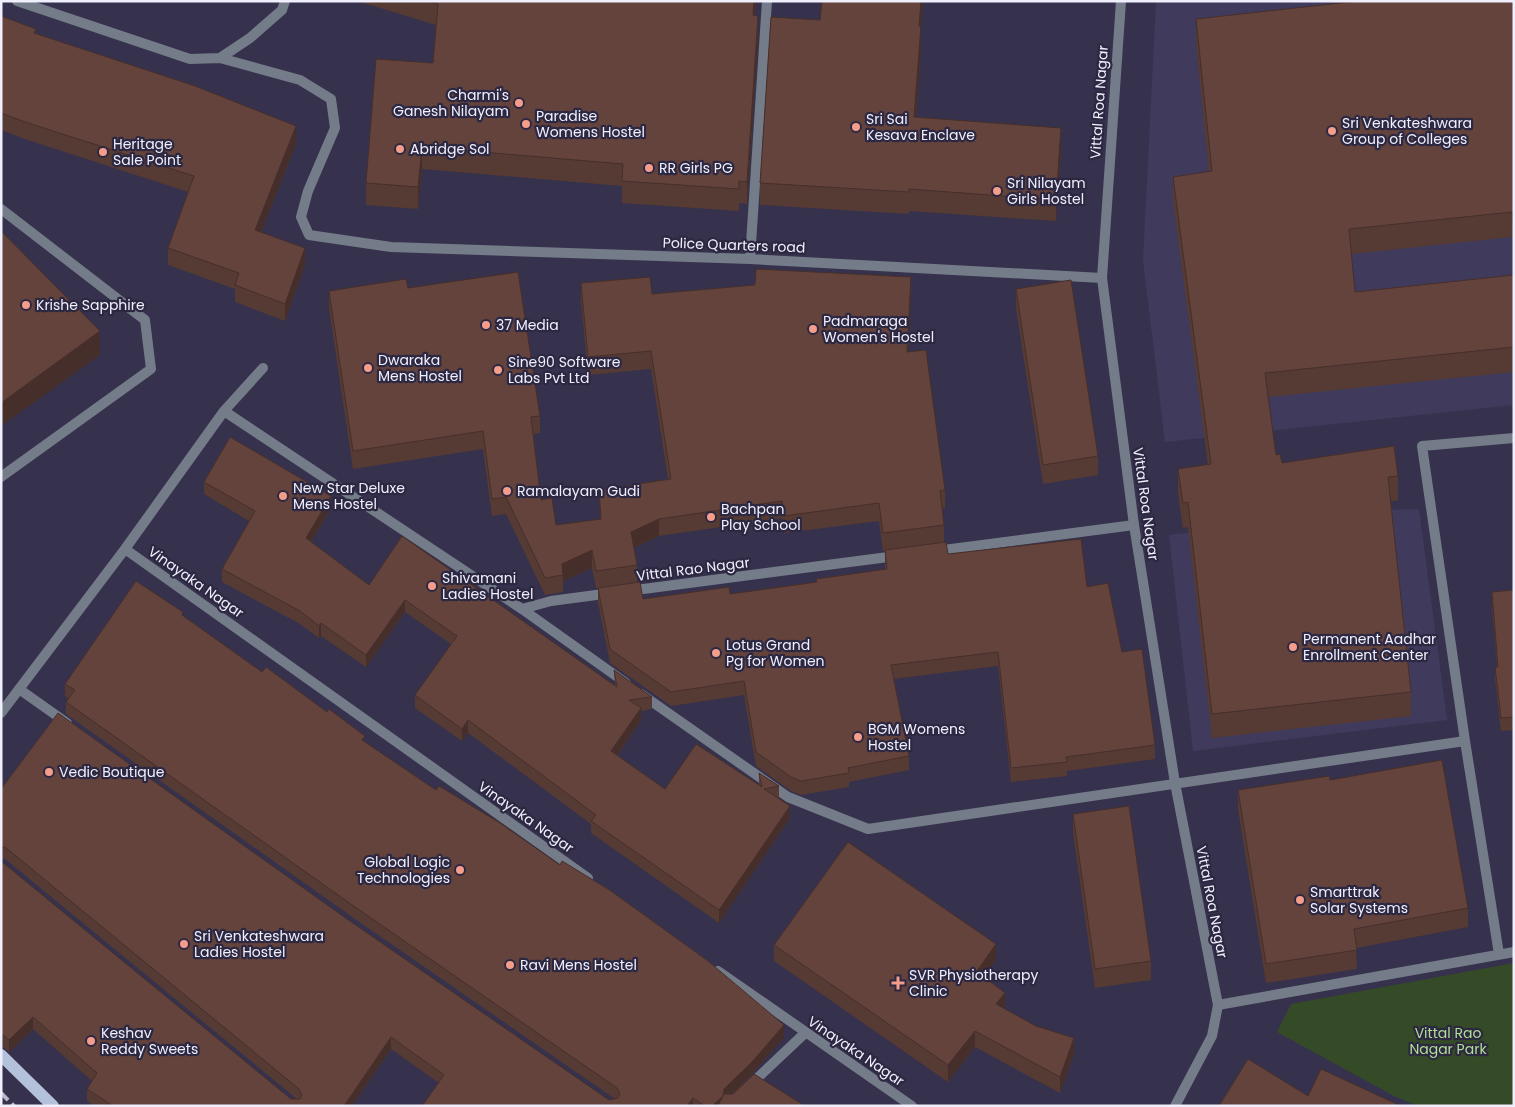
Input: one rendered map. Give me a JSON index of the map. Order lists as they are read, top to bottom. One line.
{"streets":{"street":["Vittal Roa Nagar","Police Quarters road","Vittal Rao Nagar","Vinayaka Nagar"]},"crossings":[["Vittal Roa Nagar","Police Quarters road"]],"parks":["Vittal Rao Nagar Park"],"places":{"other":["Charmi's Ganesh Nilayam","Paradise Womens Hostel","Sri Sai Kesava Enclave","Sri Venkateshwara Group of Colleges","Abridge Sol","Heritage Sale Point","RR Girls PG","Sri Nilayam Girls Hostel","Krishe Sapphire","37 Media","Padmaraga Women's Hostel","Dwaraka Mens Hostel","Sine90 Software Labs Pvt Ltd","Ramalayam Gudi","New Star Deluxe Mens Hostel","Bachpan Play School","Shivamani Ladies Hostel","Permanent Aadhar Enrollment Center","Lotus Grand Pg for Women","BGM Womens Hostel","Vedic Boutique","Global Logic Technologies","Smarttrak Solar Systems","Sri Venkateshwara Ladies Hostel","Ravi Mens Hostel","Keshav Reddy Sweets"],"health":["SVR Physiotherapy Clinic"]}}
